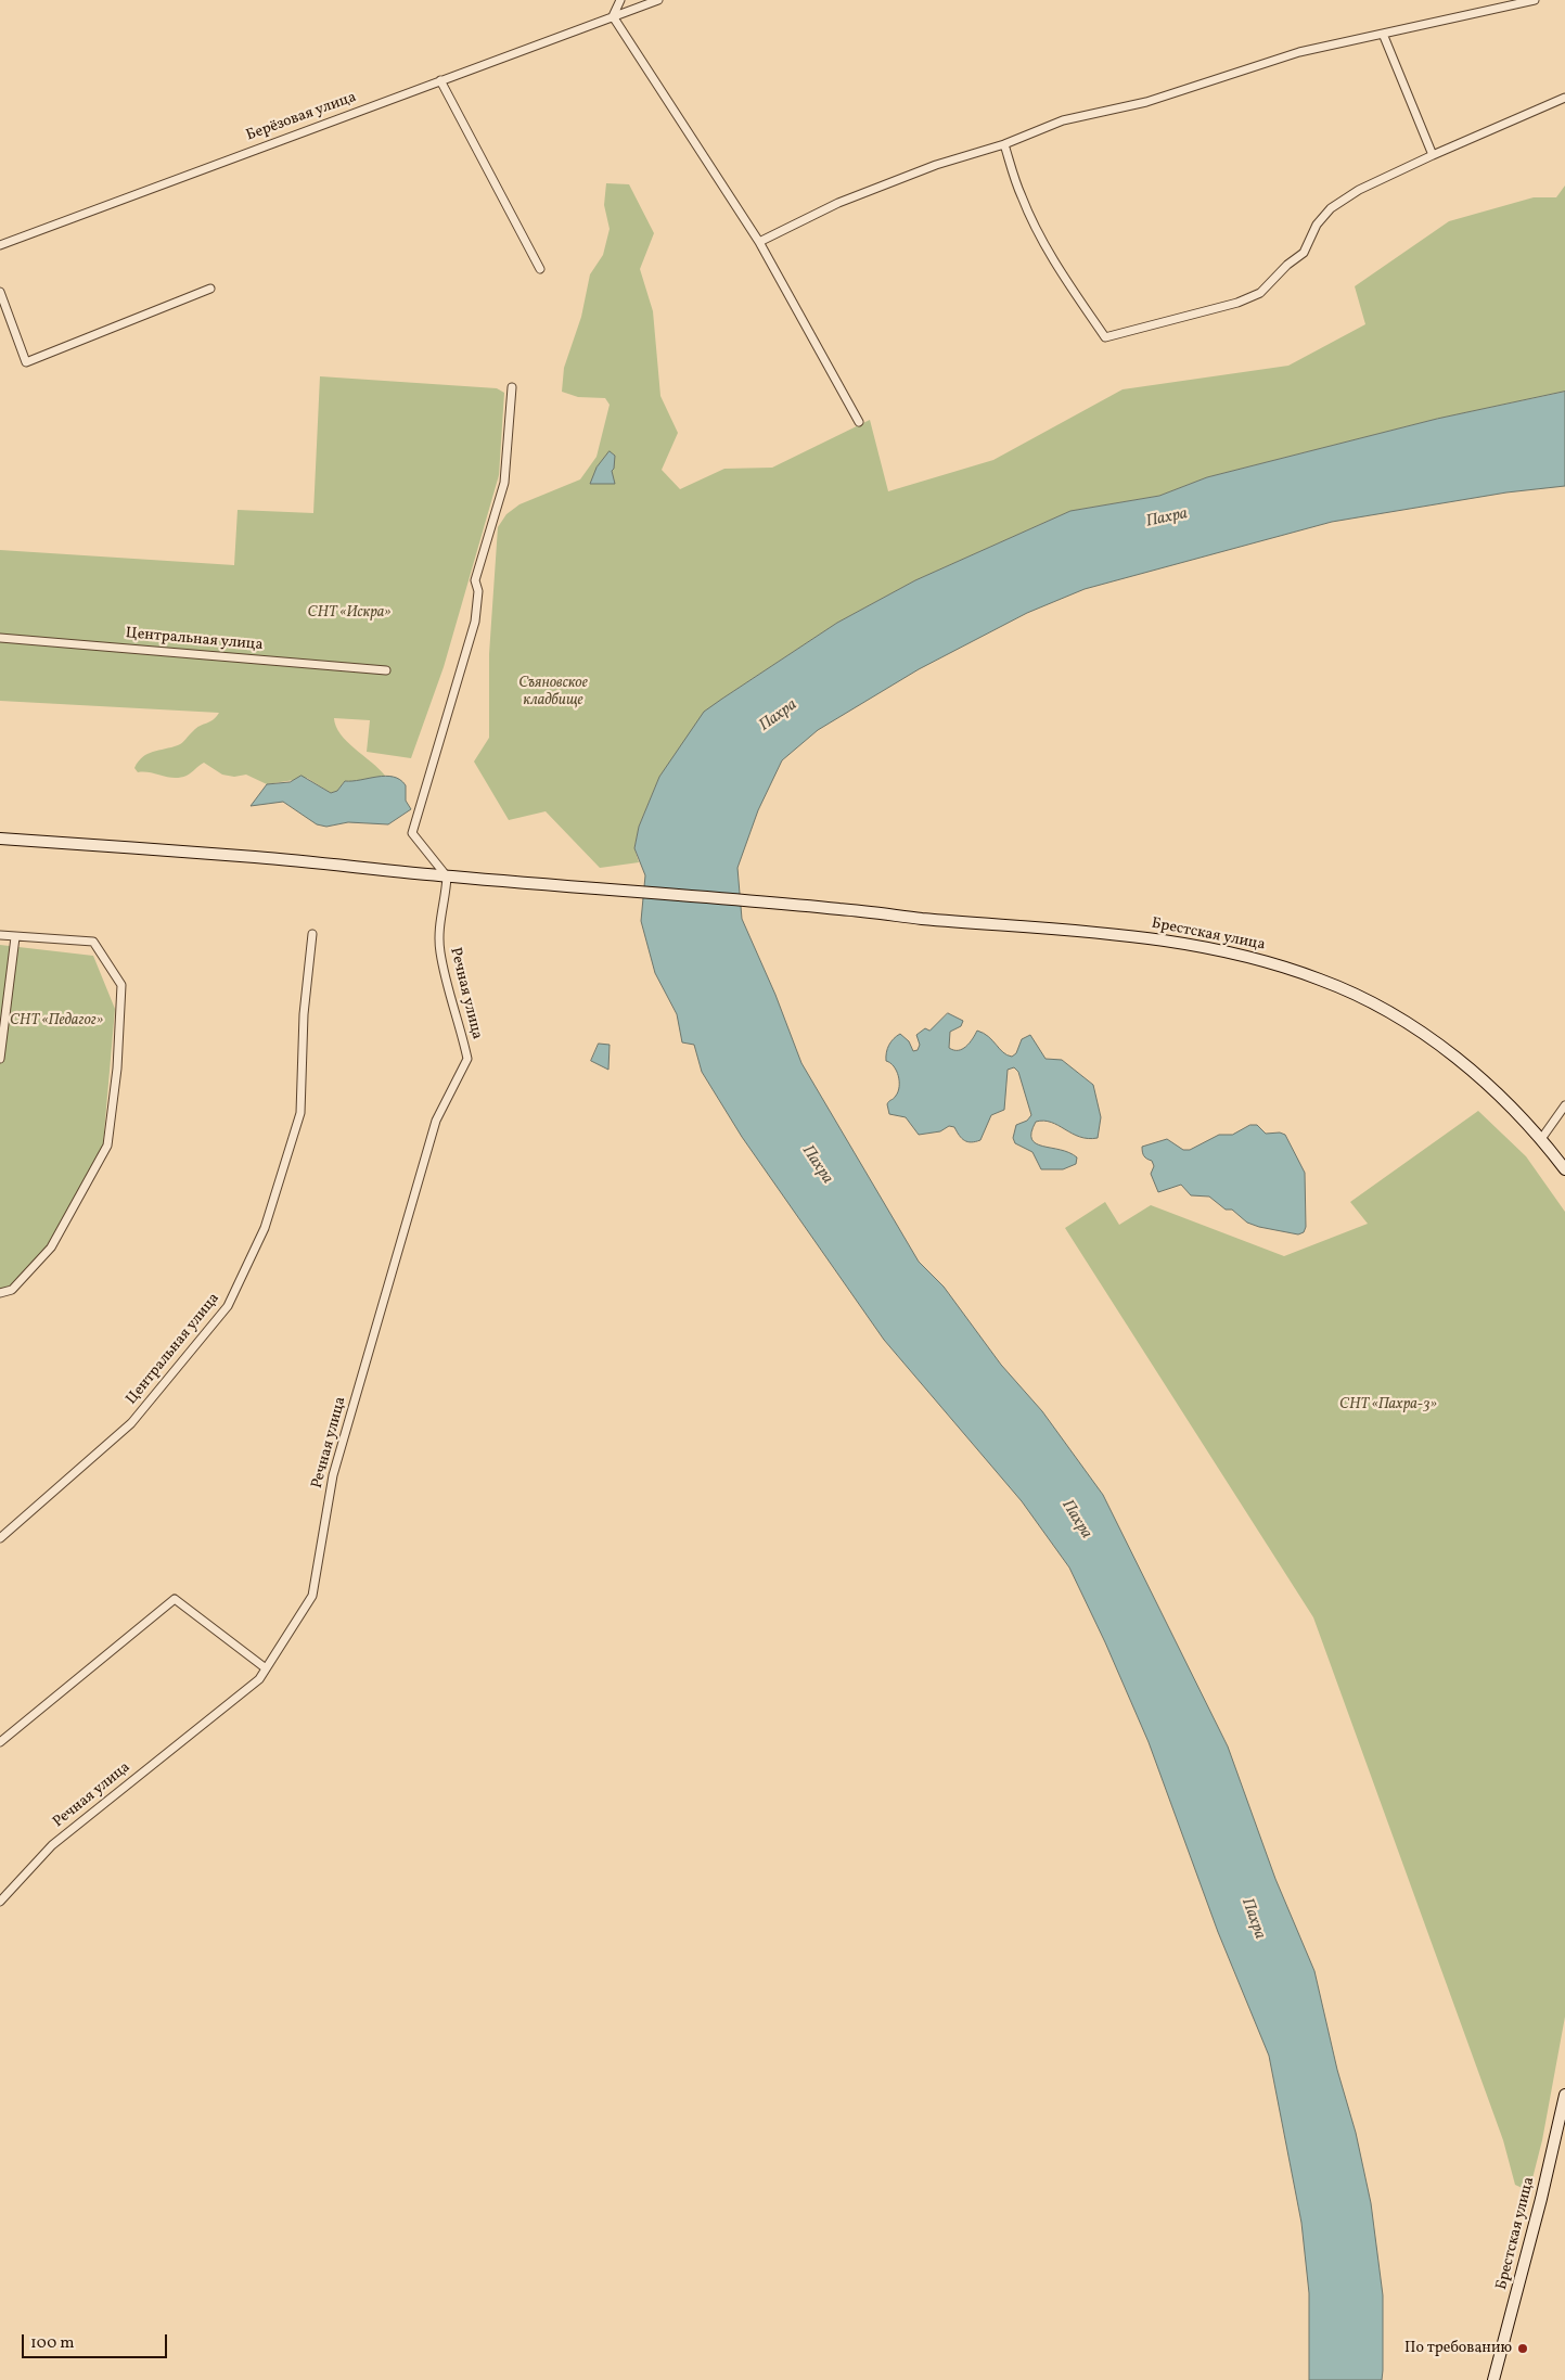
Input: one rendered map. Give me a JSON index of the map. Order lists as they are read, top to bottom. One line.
{"streets":{"main road":["Брестская улица"],"street":["Берёзовая улица","Центральная улица","Речная улица"]},"crossings":[["Брестская улица","Речная улица"]],"water":["Пахра"],"parks":["СНТ «Искра»","Съяновское кладбище","СНТ «Педагог»","СНТ «Пахра-3»"],"places":["По требованию"],"scale_bar":"100 m"}
